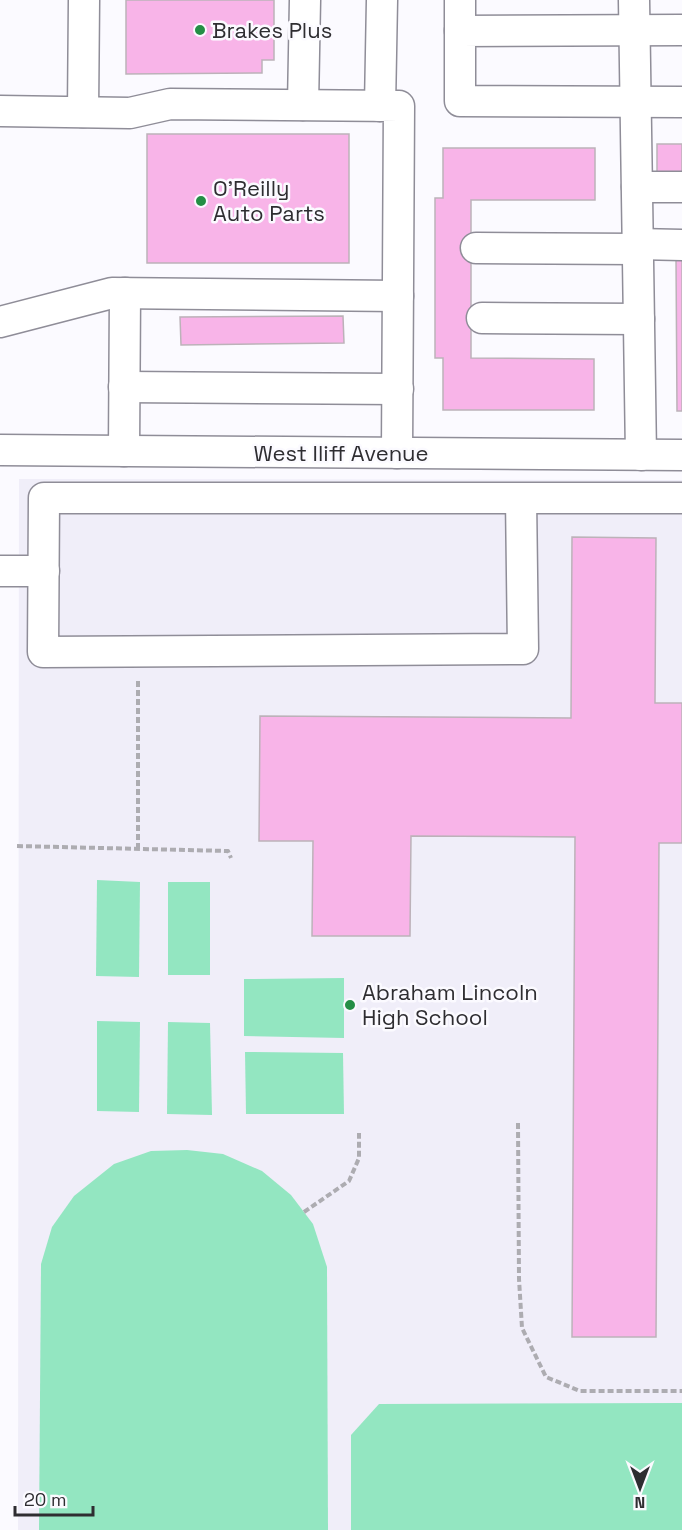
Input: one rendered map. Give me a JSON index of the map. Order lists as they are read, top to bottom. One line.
{"streets":{"street":["West Iliff Avenue"]},"places":["Brakes Plus","O'Reilly Auto Parts","Abraham Lincoln High School"],"scale_bar":"20 m","north":"bottom"}
